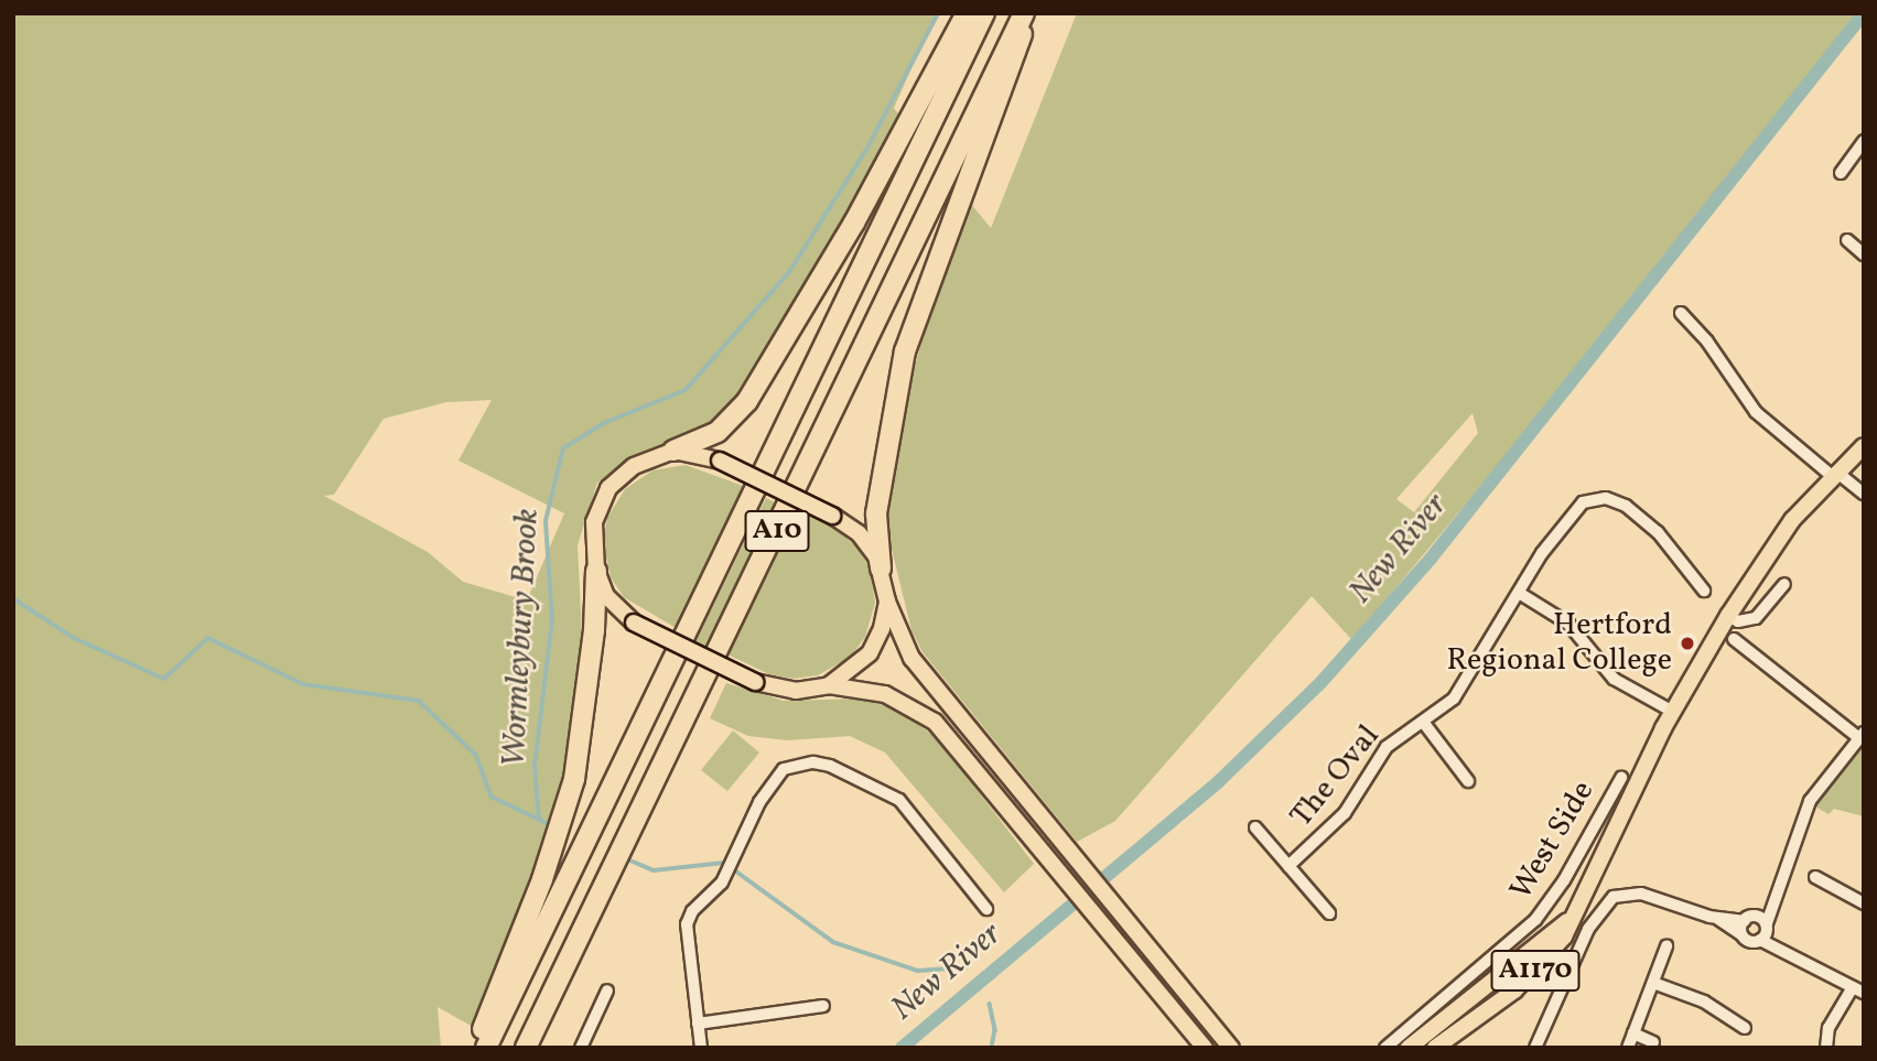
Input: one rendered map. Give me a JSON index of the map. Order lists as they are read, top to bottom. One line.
{"streets":{"highway":["A10"],"main road":["A1170"],"street":["The Oval","West Side"]},"crossings":[["West Side","A1170"]],"water":["New River","Wormleybury Brook"],"places":["Hertford Regional College"]}
